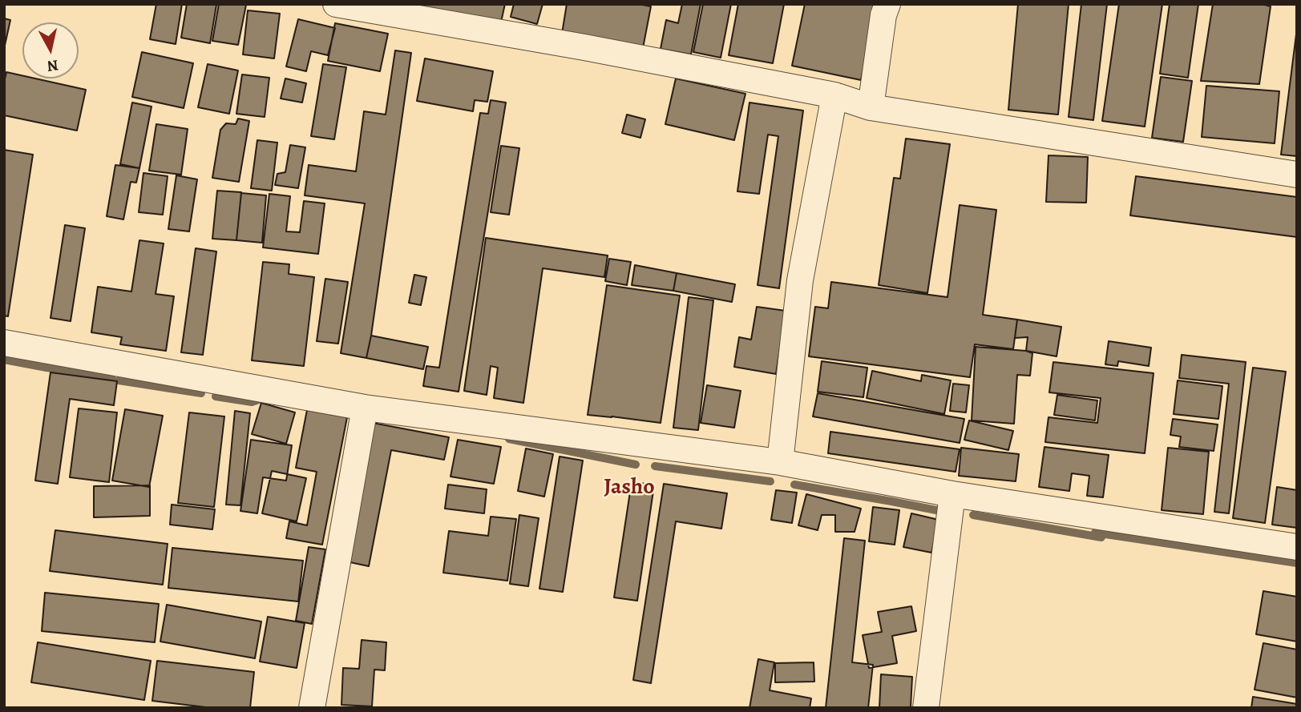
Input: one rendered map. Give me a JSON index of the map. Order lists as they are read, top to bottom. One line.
{"districts":["Jasho"],"north":"bottom"}
